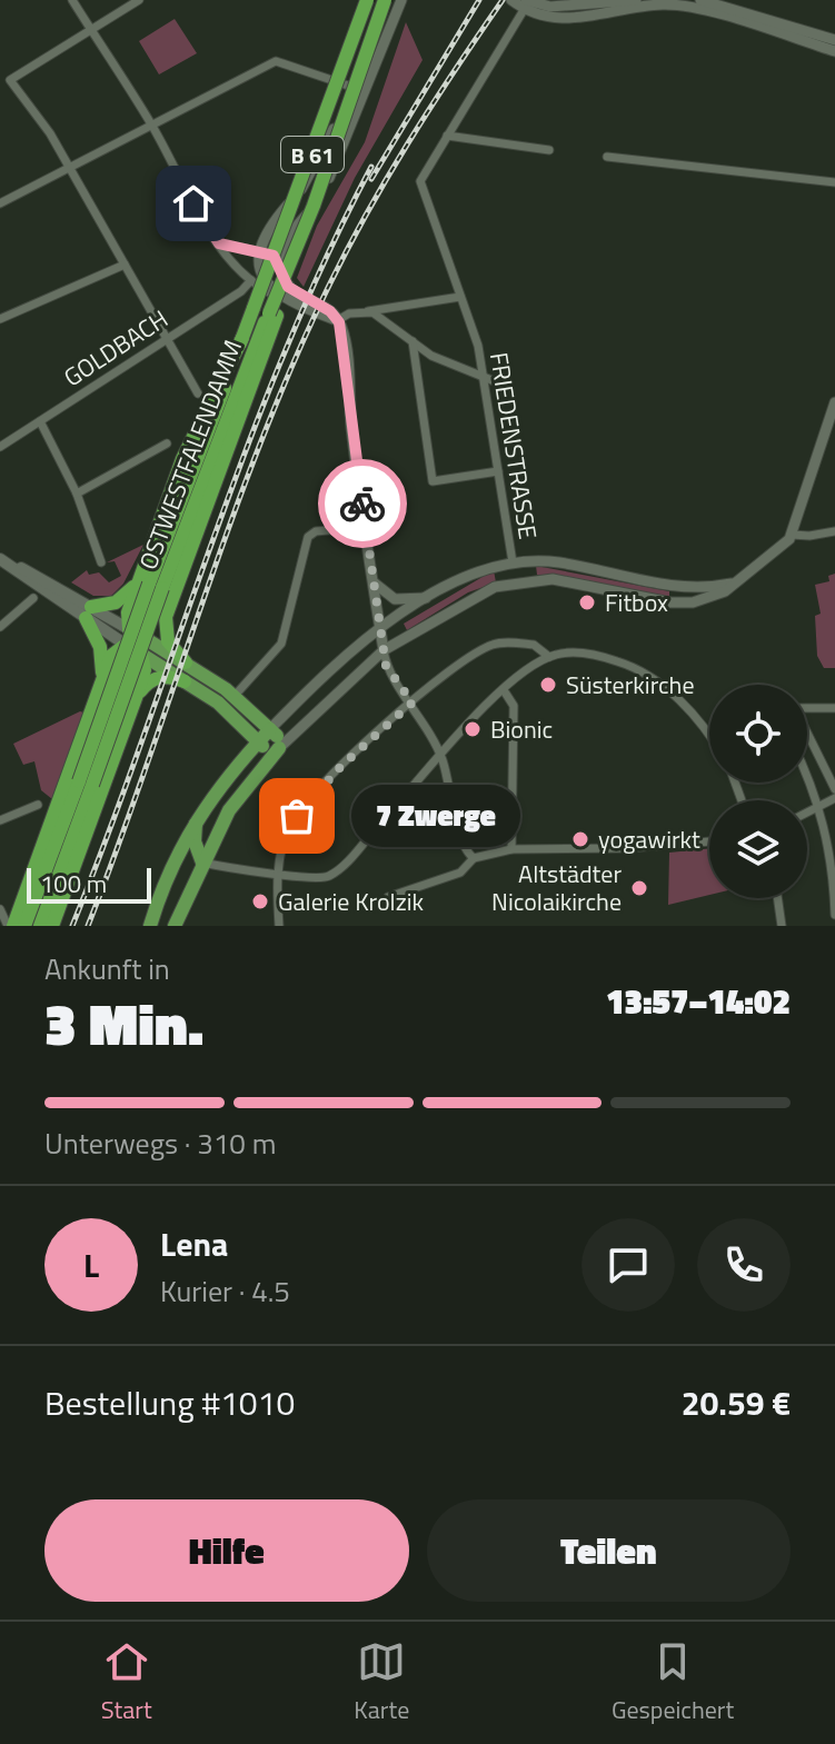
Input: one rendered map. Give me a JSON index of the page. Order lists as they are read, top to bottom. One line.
{"streets":{"highway":["B 61","OSTWESTFALENDAMM"],"street":["GOLDBACH","FRIEDENSTRASSE"]},"crossings":[["B 61","OSTWESTFALENDAMM"]],"places":["Fitbox","Süsterkirche","Bionic","7 Zwerge","yogawirkt","Altstädter Nicolaikirche","Galerie Krolzik"],"scale_bar":"100 m","page":{"bubble":"7 Zwerge","scale":"100 m","heading":["3 Min.","Ankunft in","13:57–14:02"],"panel":["Lena","Kurier · 4.5","Bestellung #1010","20.59 €"],"bar":"Unterwegs · 310 m","round":"L","buttons":["Hilfe","Teilen"],"tabs":["Start","Karte","Gespeichert"]}}
